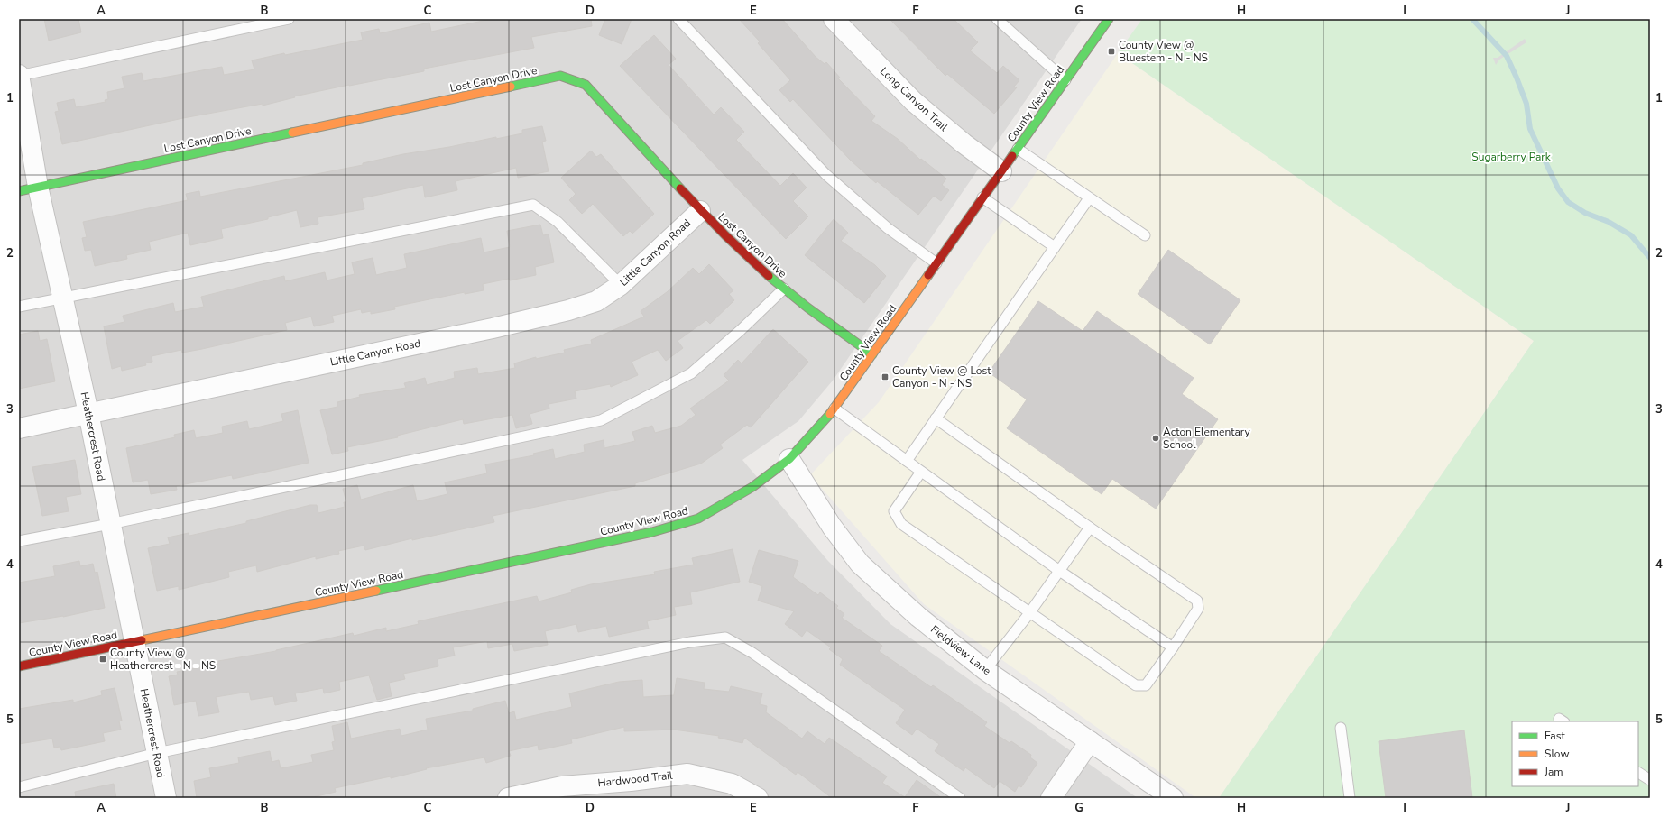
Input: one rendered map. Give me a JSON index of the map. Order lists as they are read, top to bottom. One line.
{"streets":{"street":["Lost Canyon Drive","Long Canyon Trail","County View Road","Little Canyon Road","Heathercrest Road","Fieldview Lane","Hardwood Trail"]},"crossings":[["Lost Canyon Drive","County View Road"],["Lost Canyon Drive","Little Canyon Road"],["Lost Canyon Drive","Heathercrest Road"],["Long Canyon Trail","County View Road"],["County View Road","Heathercrest Road"],["County View Road","Fieldview Lane"],["Little Canyon Road","Heathercrest Road"]],"parks":["Sugarberry Park"],"places":{"transit":["County View @ Bluestem - N - NS","County View @ Lost Canyon - N - NS","County View @ Heathercrest - N - NS"],"other":["Acton Elementary School"]},"legend":["Fast","Slow","Jam"],"grid":{"columns":["A","B","C","D","E","F","G","H","I","J"],"rows":["1","2","3","4","5"]}}
